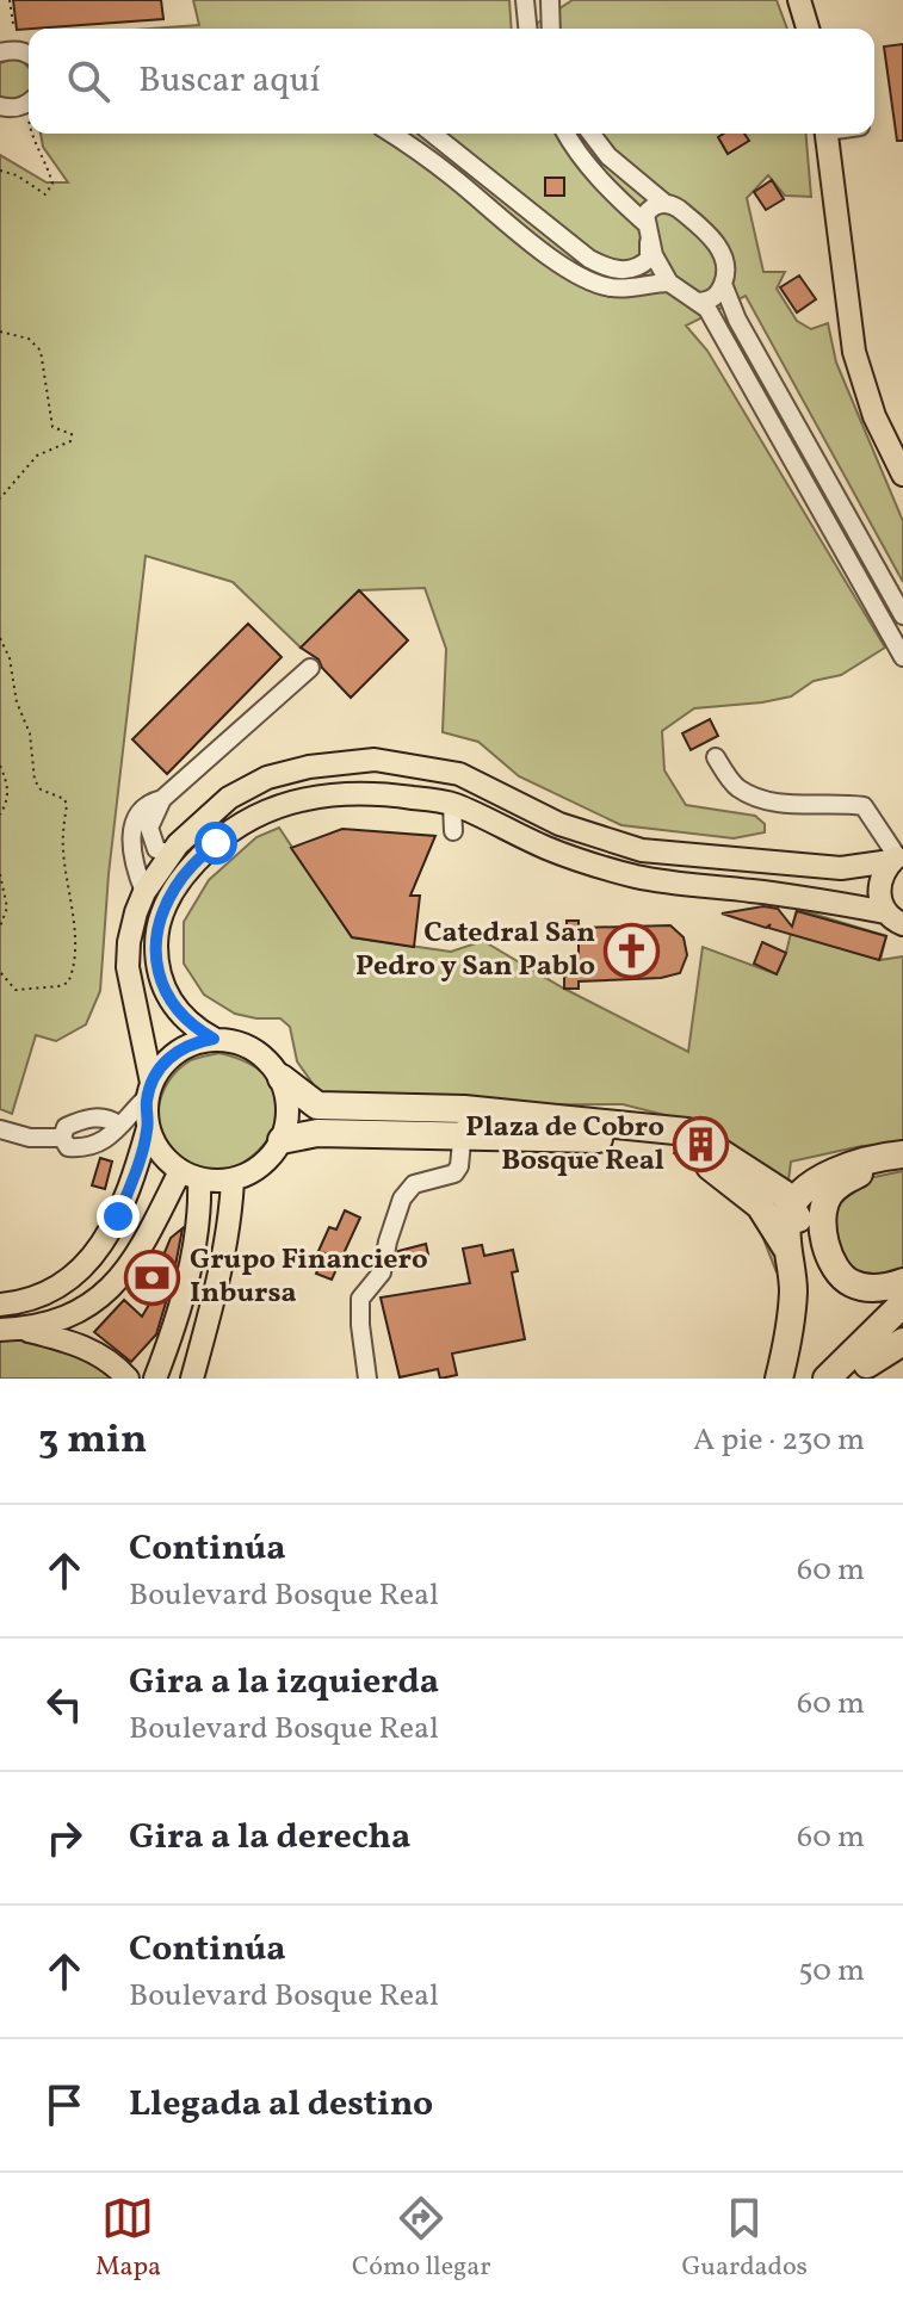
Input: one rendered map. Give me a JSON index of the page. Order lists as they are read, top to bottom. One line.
{"places":{"church":["Catedral San Pedro y San Pablo"],"building":["Plaza de Cobro Bosque Real"],"bank":["Grupo Financiero Inbursa"]},"page":{"search":"Buscar aquí","heading":["3 min","A pie · 230 m"],"list":[["Continúa","Boulevard Bosque Real","60 m"],["Gira a la izquierda","Boulevard Bosque Real","60 m"],["Gira a la derecha","60 m"],["Continúa","Boulevard Bosque Real","50 m"],"Llegada al destino"],"nav":["Mapa","Cómo llegar","Guardados"]}}
